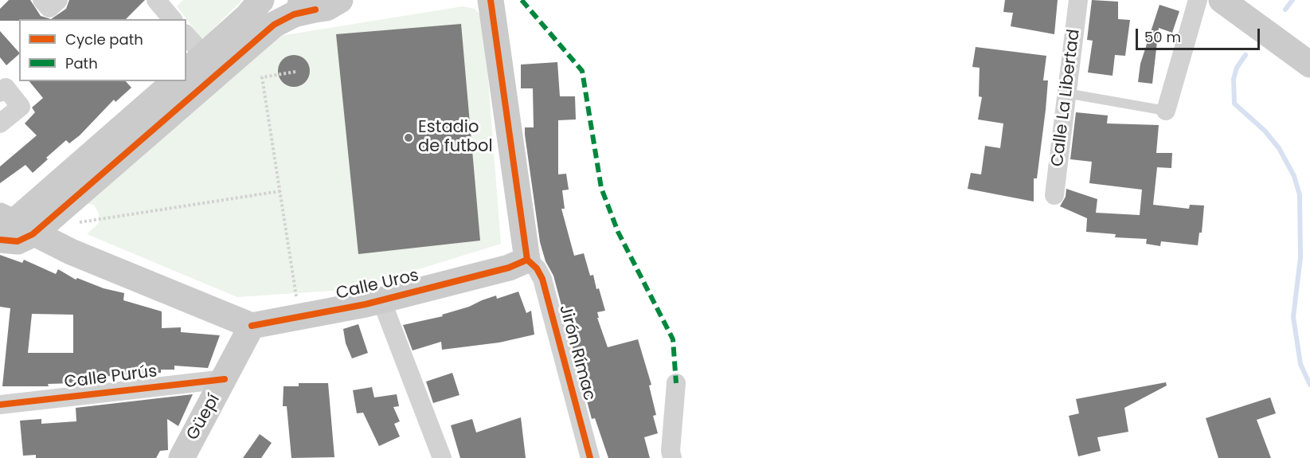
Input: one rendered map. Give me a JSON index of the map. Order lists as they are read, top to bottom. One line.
{"streets":{"street":["Calle La Libertad","Calle Uros","Jirón Rímac","Calle Purús","Güepí"]},"crossings":[["Calle Uros","Jirón Rímac"],["Calle Uros","Güepí"],["Calle Purús","Güepí"]],"places":["Estadio de futbol"],"legend":["Cycle path","Path"],"scale_bar":"50 m"}
